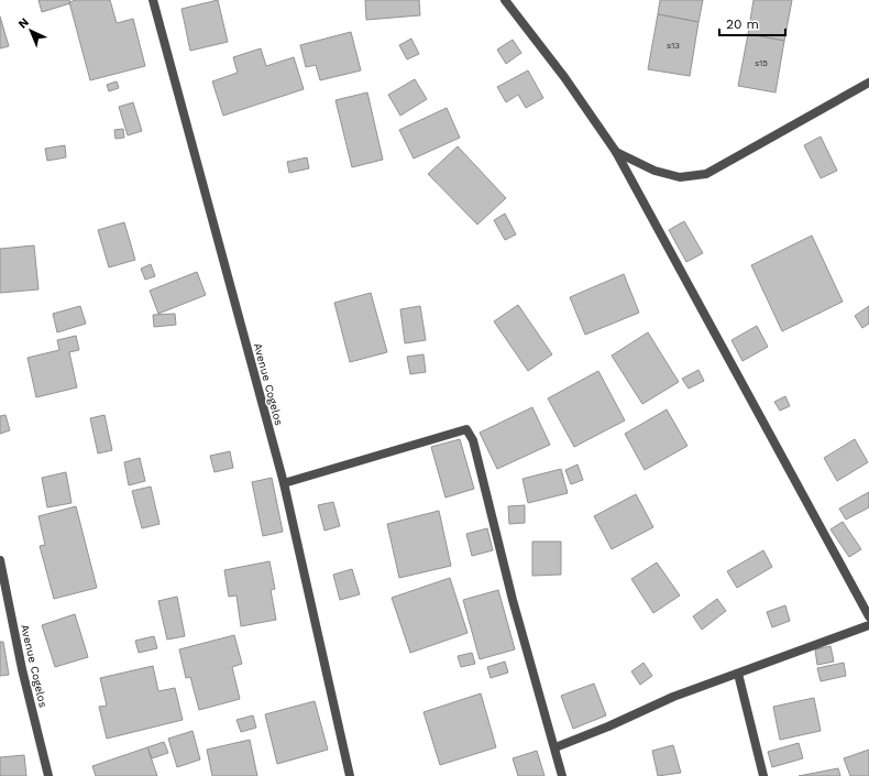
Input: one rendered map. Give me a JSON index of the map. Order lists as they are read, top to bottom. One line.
{"streets":{"street":["Avenue Cogelos"]},"house_numbers":["s13","s15"],"scale_bar":"20 m","north":"top left"}
